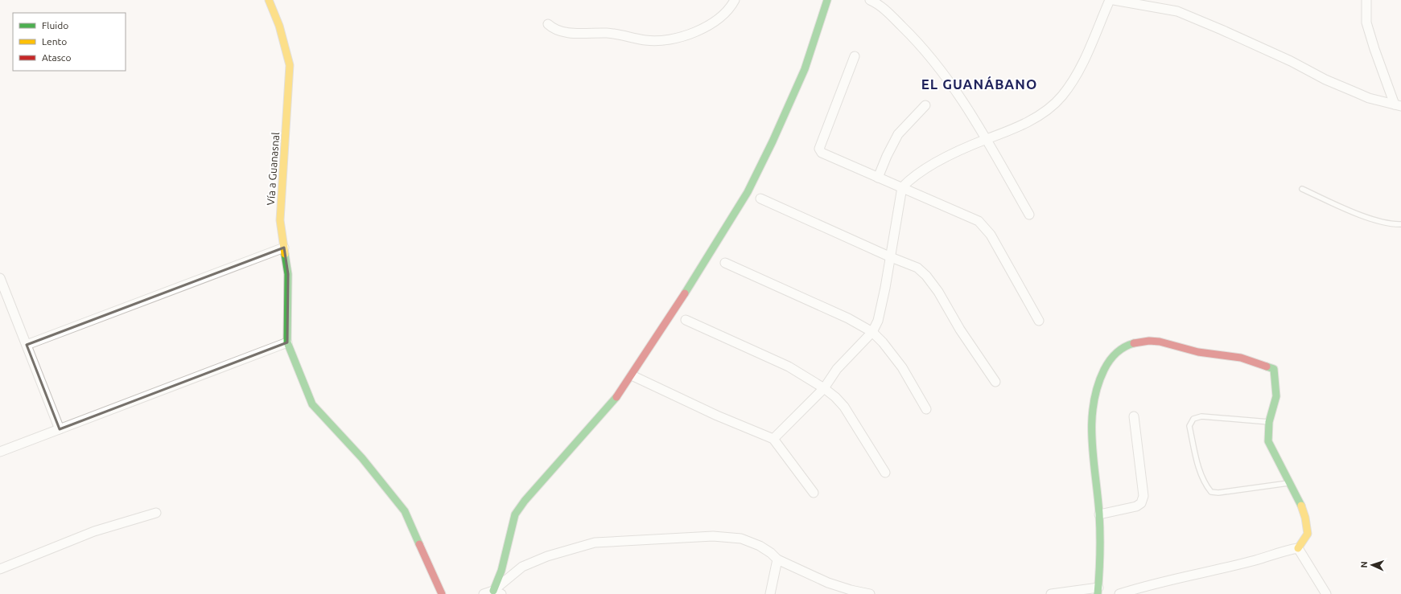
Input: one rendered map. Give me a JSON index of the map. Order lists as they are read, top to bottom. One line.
{"streets":{"street":["Vía a Guanasnal"]},"districts":["EL GUANÁBANO"],"legend":["Fluido","Lento","Atasco"],"north":"left"}
